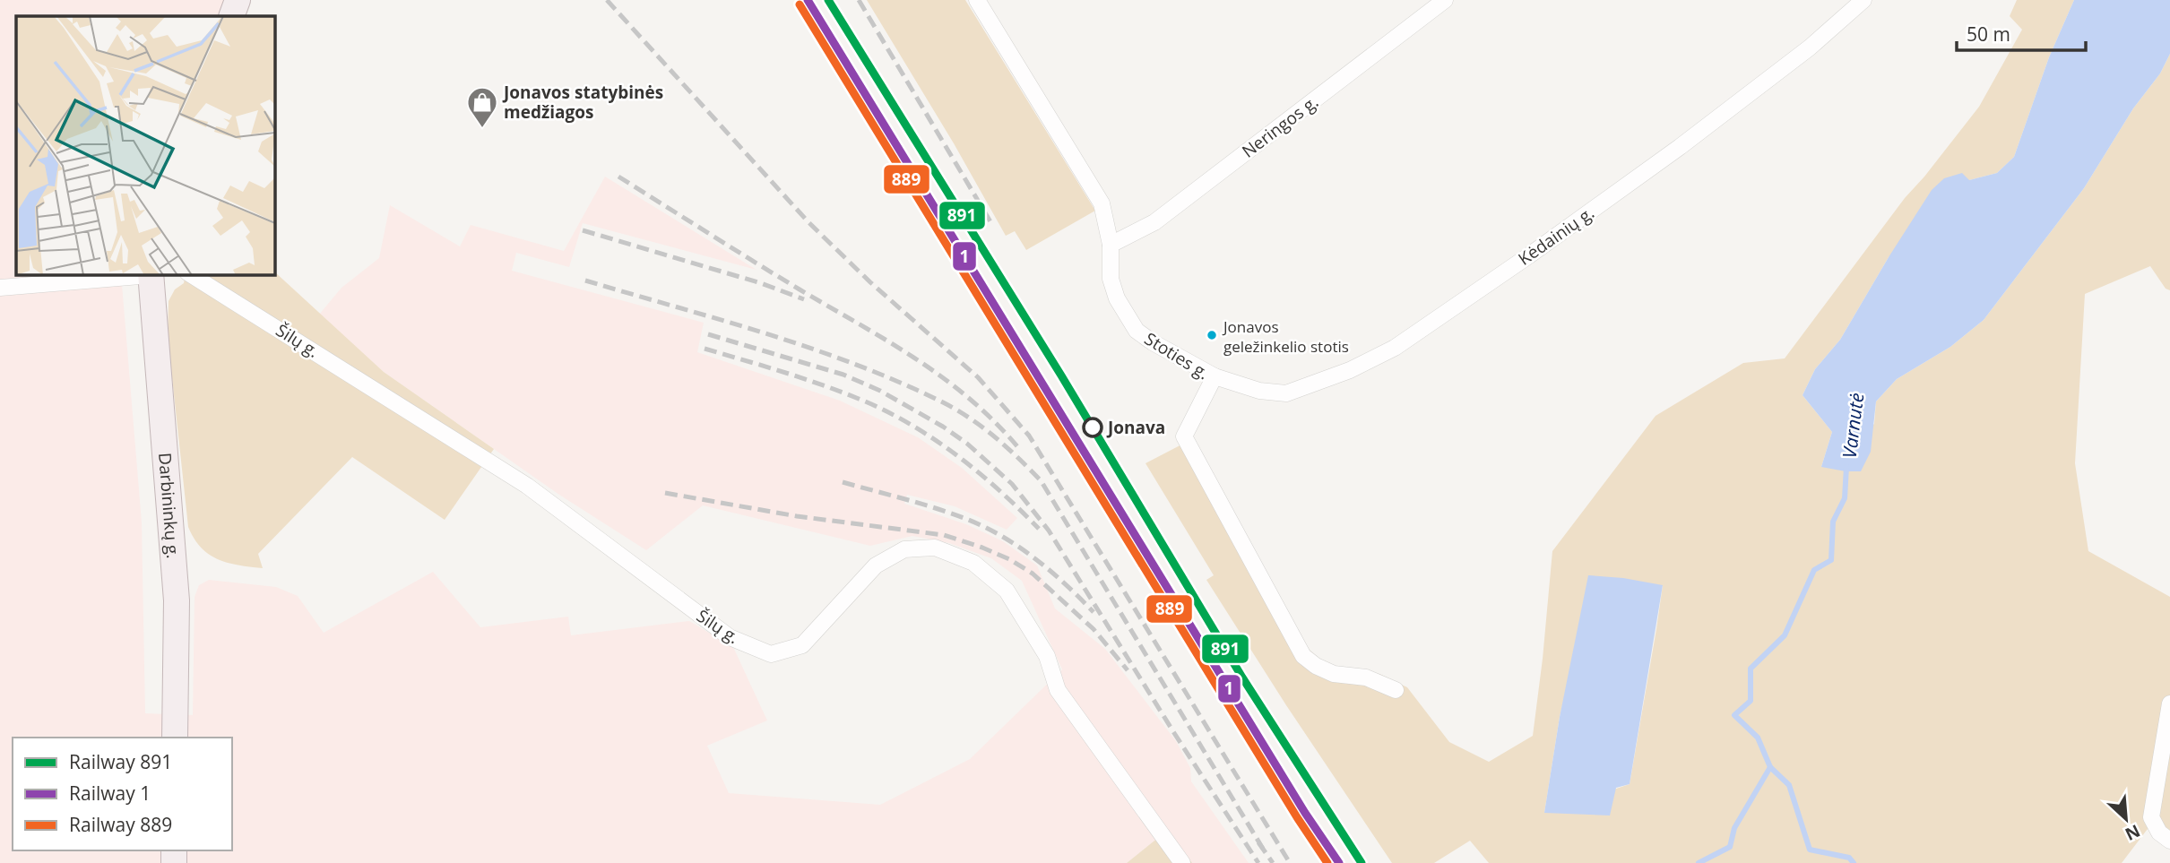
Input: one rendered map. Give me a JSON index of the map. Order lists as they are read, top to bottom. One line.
{"streets":{"main road":["Darbininkų g."],"street":["Neringos g.","Kėdainių g.","Šilų g.","Stoties g."]},"crossings":[["Neringos g.","Stoties g."],["Kėdainių g.","Stoties g."]],"water":["Varnutė"],"places":{"shop":["Jonavos statybinės medžiagos"],"other":["Jonavos geležinkelio stotis","Jonava"]},"lines":["rail line 891","rail line 1","rail line 889"],"legend":["Railway 891","Railway 1","Railway 889"],"scale_bar":"50 m","north":"bottom right"}
